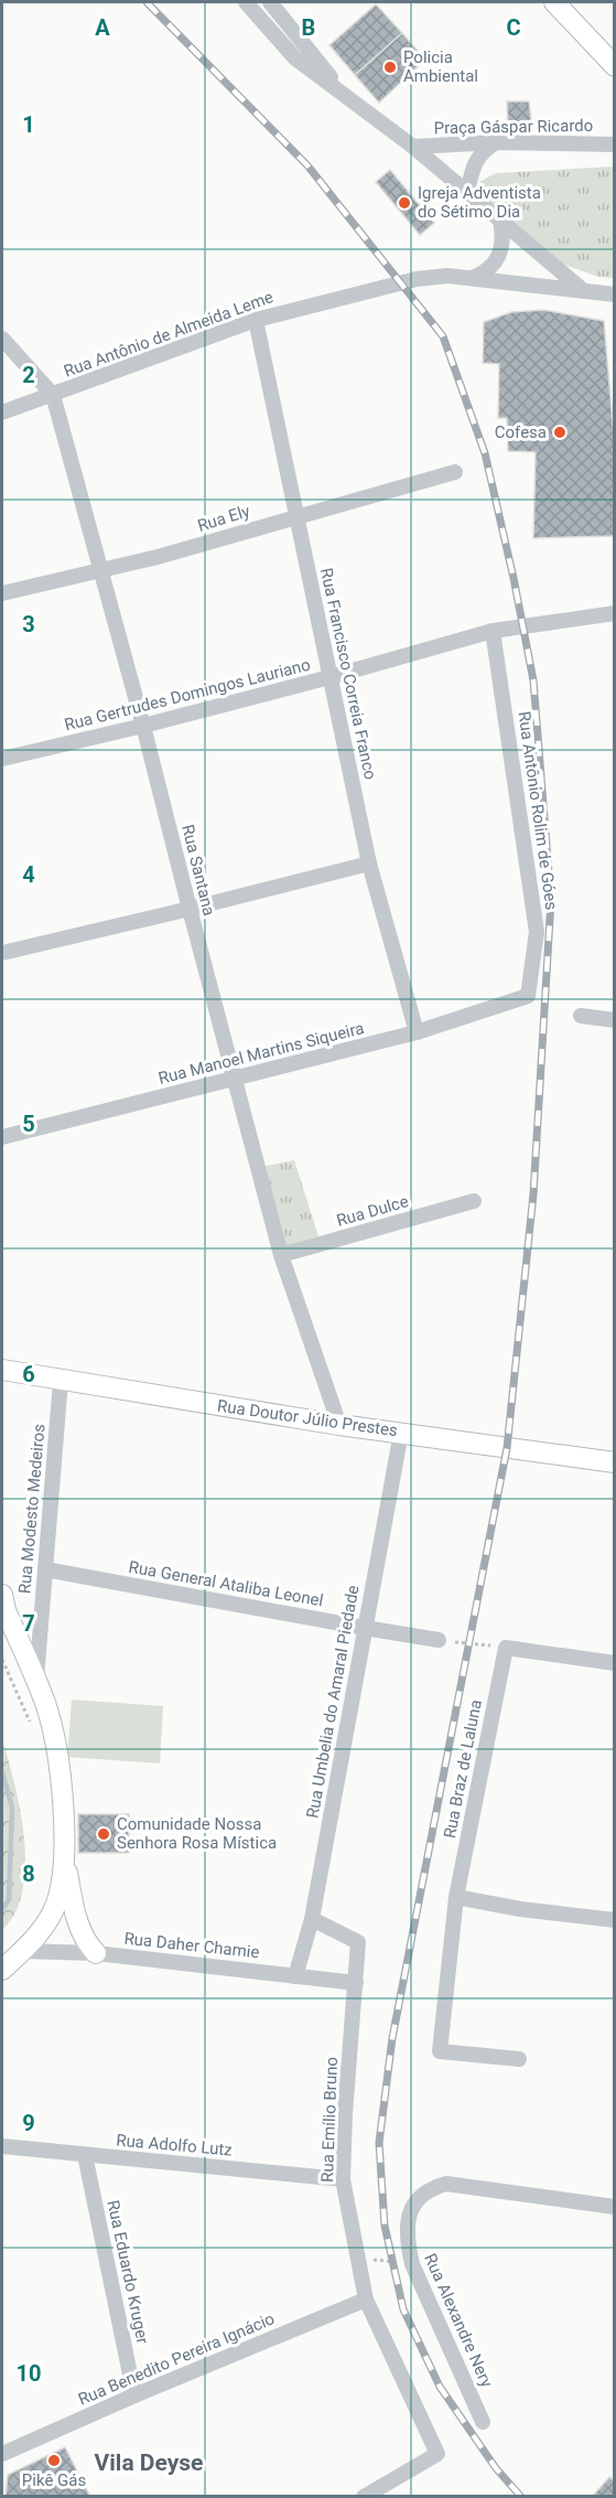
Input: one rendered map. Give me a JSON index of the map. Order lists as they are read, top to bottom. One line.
{"streets":{"main road":["Rua Doutor Júlio Prestes"],"street":["Praça Gáspar Ricardo","Rua Antônio de Almeida Leme","Rua Ely","Rua Francisco Correia Franco","Rua Gertrudes Domingos Lauriano","Rua Antônio Rolim de Góes","Rua Santana","Rua Manoel Martins Siqueira","Rua Dulce","Rua Modesto Medeiros","Rua General Ataliba Leonel","Rua Umbelia do Amaral Piedade","Rua Braz de Laluna","Rua Daher Chamie","Rua Emílio Bruno","Rua Adolfo Lutz","Rua Eduardo Kruger","Rua Alexandre Nery","Rua Benedito Pereira Ignácio"]},"crossings":[["Praça Gáspar Ricardo","Rua Antônio de Almeida Leme"],["Rua Antônio de Almeida Leme","Rua Francisco Correia Franco"],["Rua Antônio de Almeida Leme","Rua Santana"],["Rua Ely","Rua Francisco Correia Franco"],["Rua Ely","Rua Santana"],["Rua Francisco Correia Franco","Rua Gertrudes Domingos Lauriano"],["Rua Francisco Correia Franco","Rua Manoel Martins Siqueira"],["Rua Gertrudes Domingos Lauriano","Rua Antônio Rolim de Góes"],["Rua Gertrudes Domingos Lauriano","Rua Santana"],["Rua Antônio Rolim de Góes","Rua Manoel Martins Siqueira"],["Rua Santana","Rua Manoel Martins Siqueira"],["Rua Santana","Rua Dulce"],["Rua Santana","Rua Doutor Júlio Prestes"],["Rua Doutor Júlio Prestes","Rua Modesto Medeiros"],["Rua Doutor Júlio Prestes","Rua Umbelia do Amaral Piedade"],["Rua Modesto Medeiros","Rua General Ataliba Leonel"],["Rua General Ataliba Leonel","Rua Umbelia do Amaral Piedade"],["Rua Umbelia do Amaral Piedade","Rua Daher Chamie"],["Rua Umbelia do Amaral Piedade","Rua Emílio Bruno"],["Rua Daher Chamie","Rua Emílio Bruno"],["Rua Emílio Bruno","Rua Adolfo Lutz"],["Rua Emílio Bruno","Rua Benedito Pereira Ignácio"],["Rua Adolfo Lutz","Rua Eduardo Kruger"],["Rua Eduardo Kruger","Rua Benedito Pereira Ignácio"]],"districts":["Vila Deyse"],"places":["Policia Ambiental","Igreja Adventista do Sétimo Dia","Cofesa","Comunidade Nossa Senhora Rosa Mística","Pikê Gás"],"grid":{"columns":["A","B","C"],"rows":["1","2","3","4","5","6","7","8","9","10"]}}
